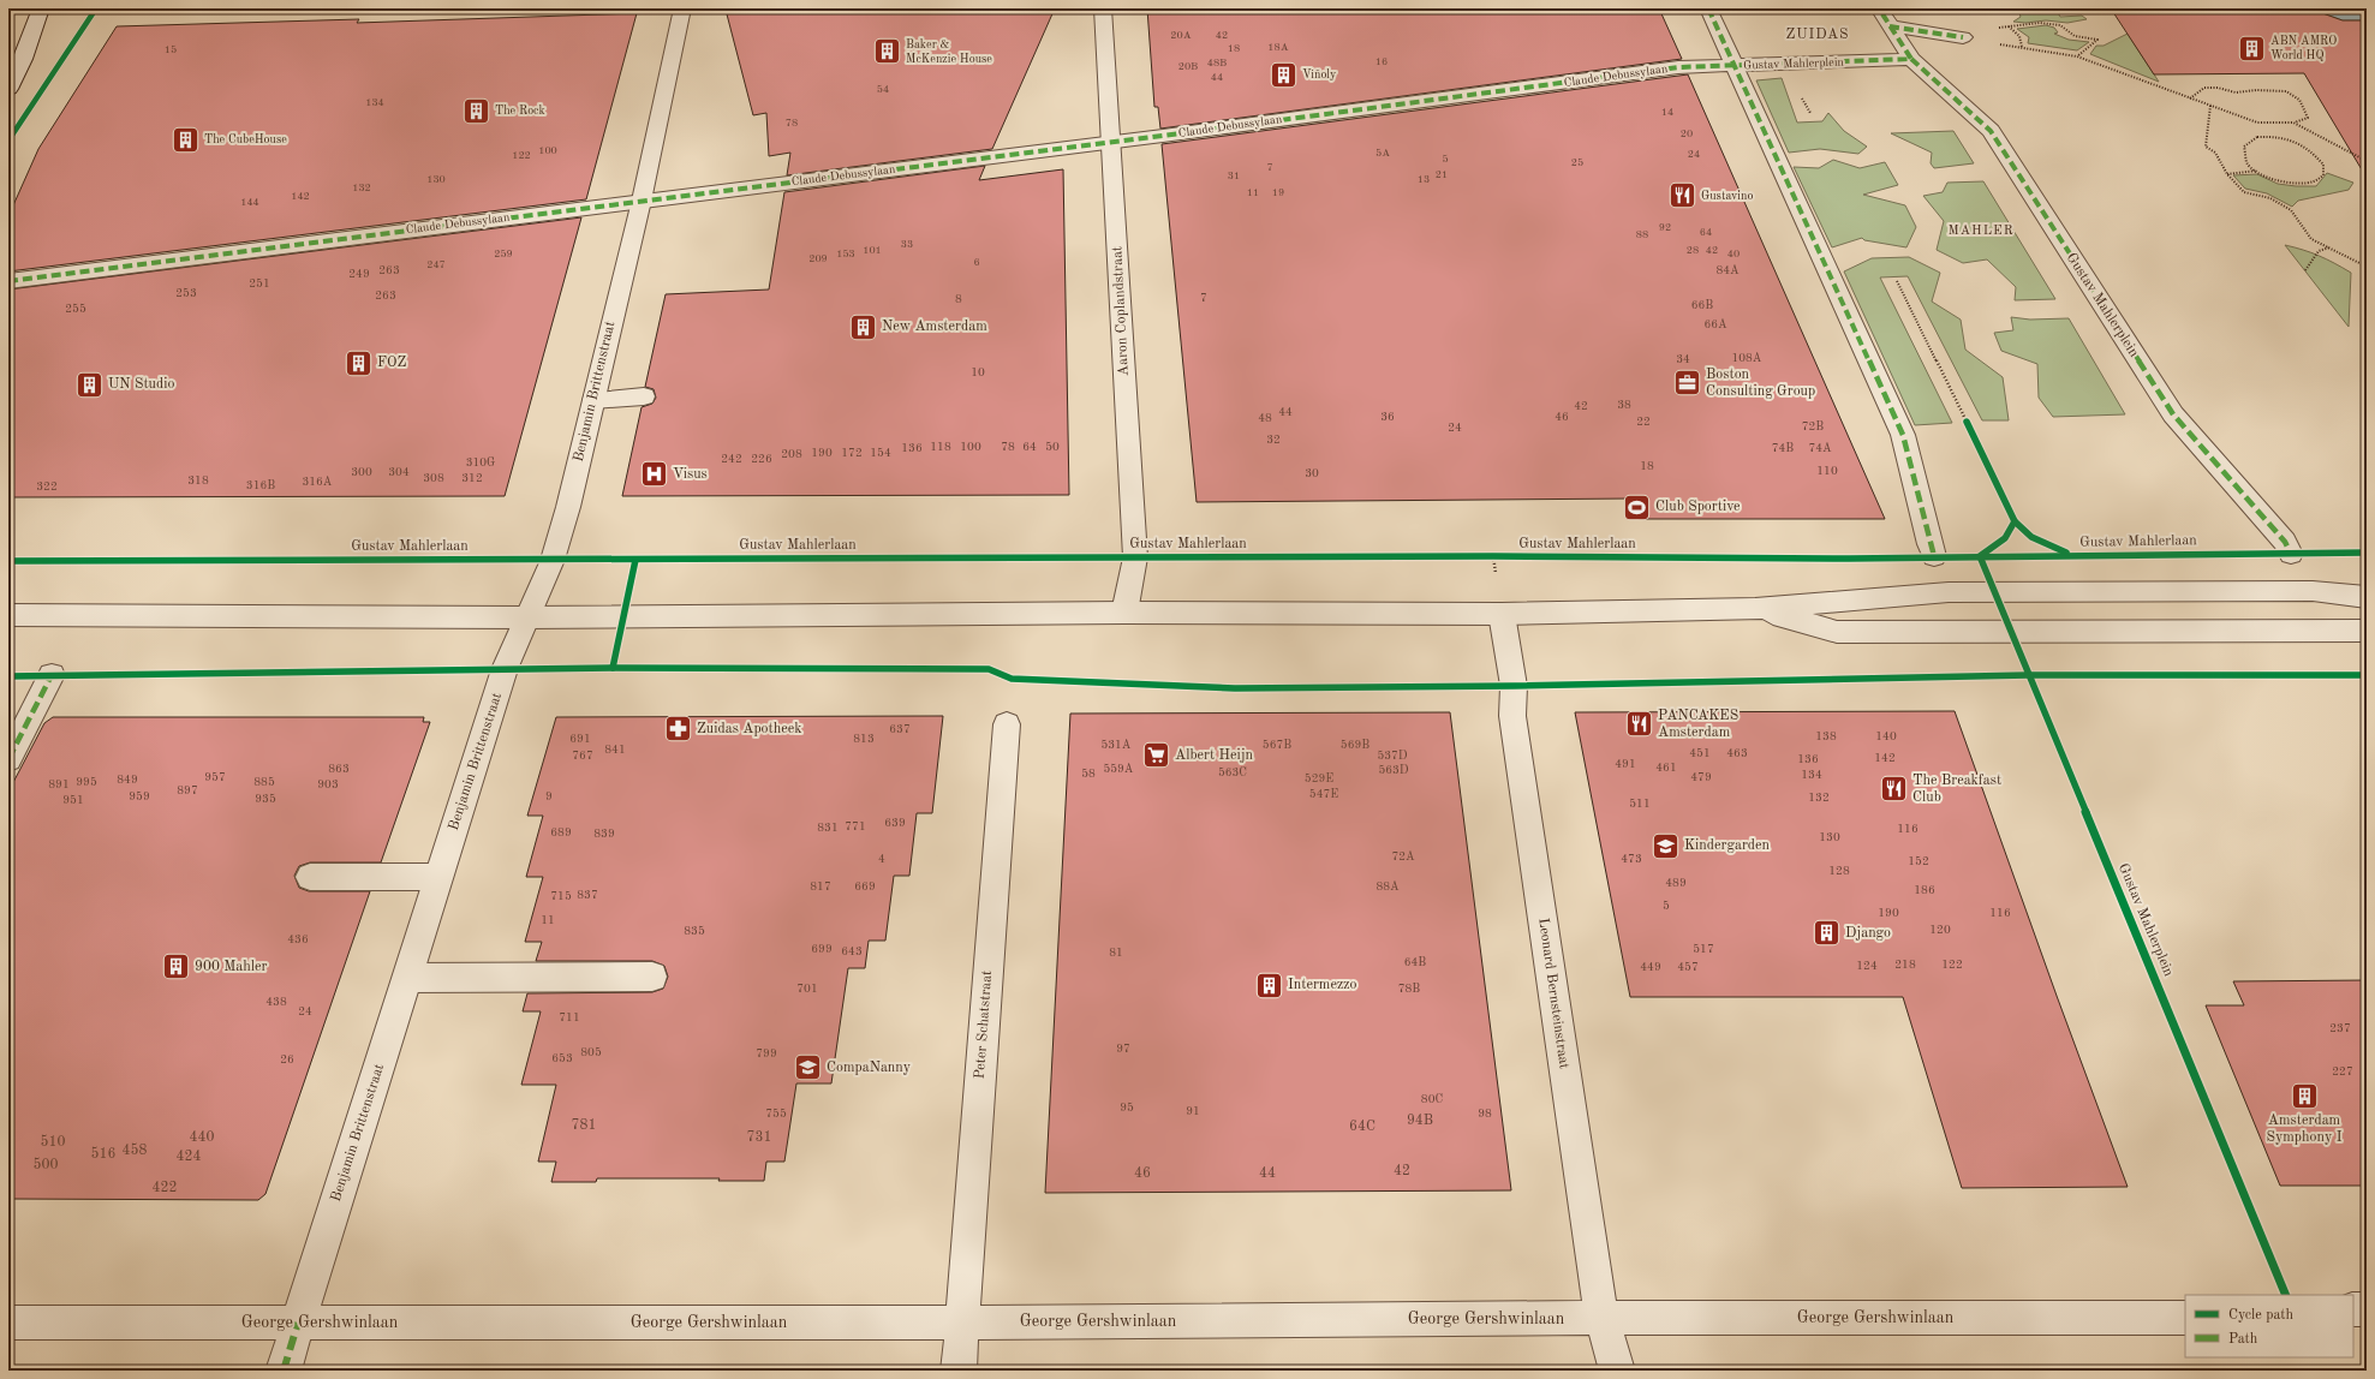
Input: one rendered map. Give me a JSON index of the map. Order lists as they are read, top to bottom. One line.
{"streets":{"street":["Gustav Mahlerplein","Claude Debussylaan","Aaron Coplandstraat","Benjamin Brittenstraat","Leonard Bernsteinstraat","Peter Schatstraat","George Gershwinlaan"],"cycle path":["Gustav Mahlerlaan"]},"crossings":[["Gustav Mahlerplein","Claude Debussylaan"],["Claude Debussylaan","Aaron Coplandstraat"],["Claude Debussylaan","Benjamin Brittenstraat"],["Benjamin Brittenstraat","George Gershwinlaan"],["Leonard Bernsteinstraat","George Gershwinlaan"],["Peter Schatstraat","George Gershwinlaan"]],"districts":["ZUIDAS","MAHLER"],"places":{"building":["ABN AMRO World HQ","Baker & McKenzie House","Viñoly","The Rock","The CubeHouse","New Amsterdam","FOZ","UN Studio","Django","900 Mahler","Intermezzo","Amsterdam Symphony I"],"restaurant":["Gustavino","PANCAKES Amsterdam","The Breakfast Club"],"office":["Boston Consulting Group"],"hospital":["Visus"],"sports":["Club Sportive"],"pharmacy":["Zuidas Apotheek"],"supermarket":["Albert Heijn"],"school or university":["Kindergarden","CompaNanny"]},"house_numbers":["20A","42","18A","18","15","16","48B","20B","44","54","134","14","78","20","100","5A","24","122","5","25","7","21","31","130","13","132","11","19","142","144","92","64","88","33","101","28","42","259","153","40","209","6","247","263","84A","249","251","253","263","7","8","66B","255","66A","108A","34","10","38","42","44","36","46","48","22","72B","24","32","118","100","78","64","50","136","74B","74A","190","172","154","208","242","226","310G","18","110","300","304","30","308","312","318","316A","316B","322","637","138","140","691","813","531A","567B","569B","841","451","463","767","537D","142","136","491","461","863","559A","563D","563C","58","134","957","479","529E","849","995","885","891","903","897","547E","959","9","132","935","951","511","639","771","831","116","689","839","130","72A","4","473","152","128","489","817","669","88A","186","837","715","5","190","116","11","120","835","436","699","517","643","81","64B","218","122","124","449","457","701","78B","438","24","711","237","97","805","799","653","26","227","80C","95","91","755","98","94B","781","64C","440","731","510","458","516","424","500","42","46","44","422"],"legend":["Cycle path","Path"]}
